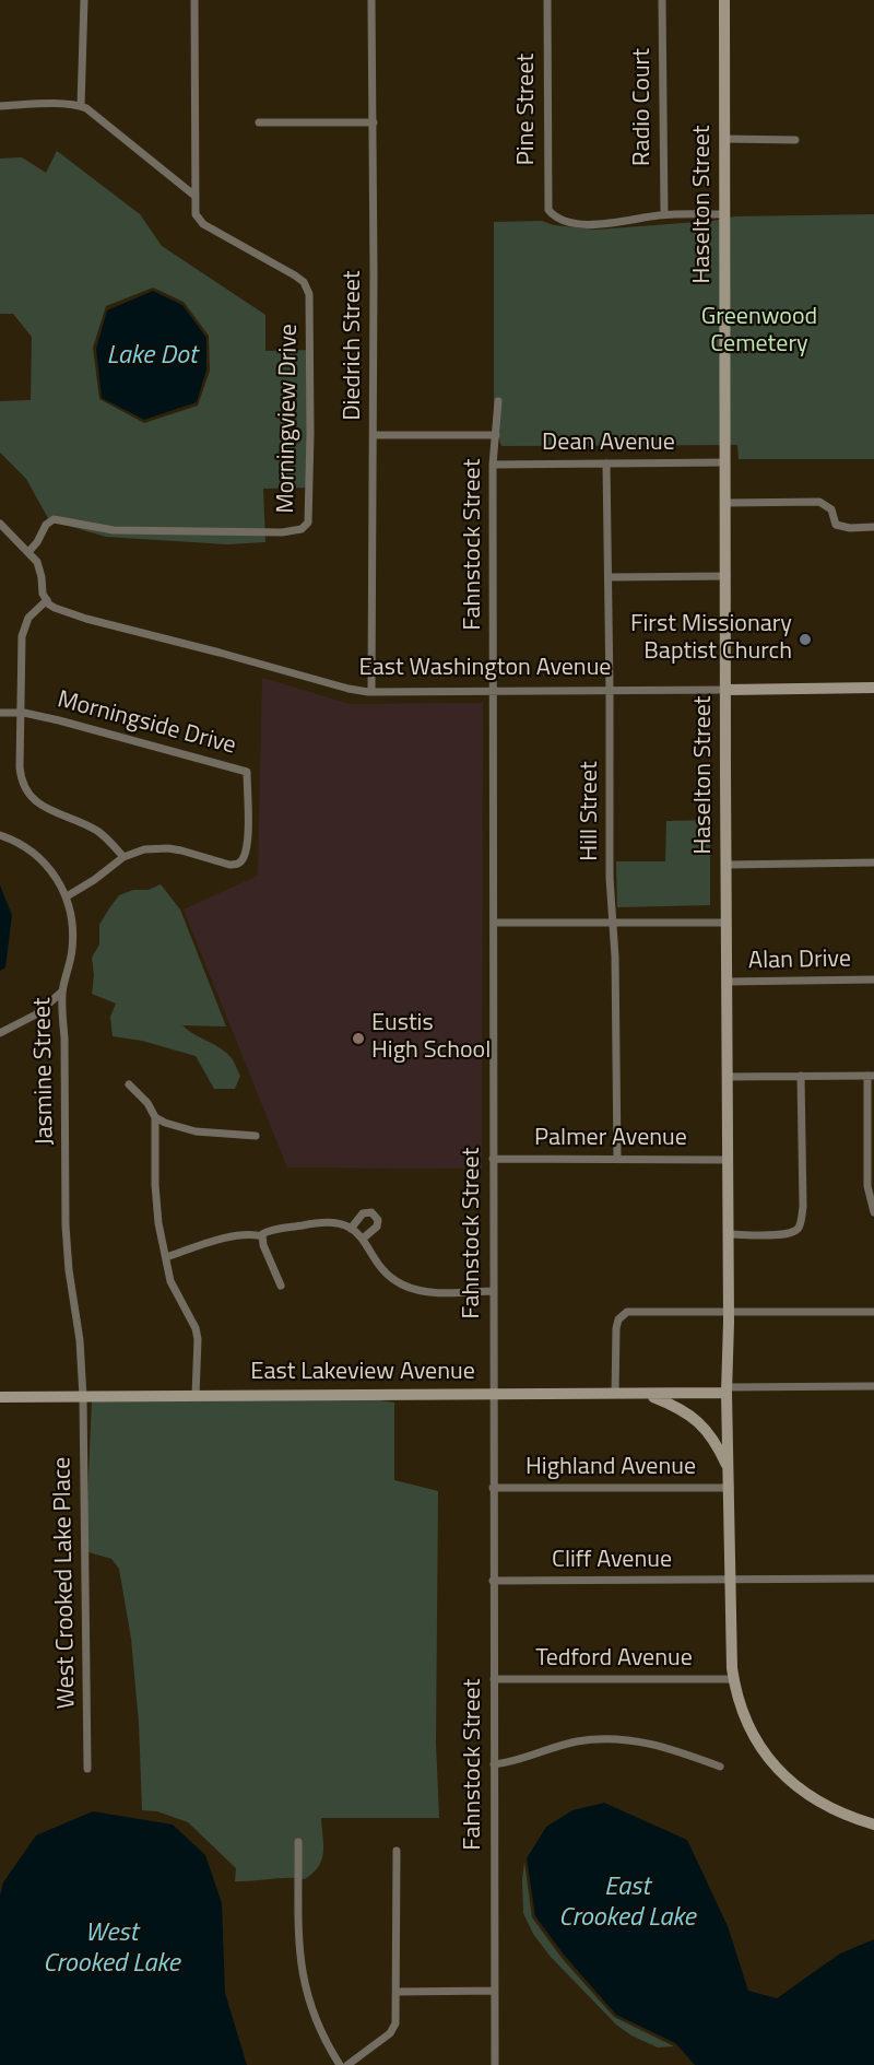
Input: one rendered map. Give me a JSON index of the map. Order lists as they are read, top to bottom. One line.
{"streets":{"street":["Radio Court","Pine Street","Haselton Street","Diedrich Street","Morningview Drive","Dean Avenue","Fahnstock Street","East Washington Avenue","Morningside Drive","Hill Street","Alan Drive","Jasmine Street","Palmer Avenue","East Lakeview Avenue","Highland Avenue","Cliff Avenue","West Crooked Lake Place","Tedford Avenue"]},"crossings":[["Radio Court","Pine Street"],["Haselton Street","Dean Avenue"],["Haselton Street","East Washington Avenue"],["Haselton Street","Alan Drive"],["Haselton Street","Palmer Avenue"],["Haselton Street","East Lakeview Avenue"],["Haselton Street","Highland Avenue"],["Haselton Street","Cliff Avenue"],["Haselton Street","Tedford Avenue"],["Diedrich Street","East Washington Avenue"],["Dean Avenue","Fahnstock Street"],["Dean Avenue","Hill Street"],["Fahnstock Street","East Washington Avenue"],["Fahnstock Street","Palmer Avenue"],["Fahnstock Street","East Lakeview Avenue"],["Fahnstock Street","Highland Avenue"],["Fahnstock Street","Cliff Avenue"],["Fahnstock Street","Tedford Avenue"],["East Washington Avenue","Hill Street"],["Hill Street","Palmer Avenue"],["Jasmine Street","East Lakeview Avenue"],["Jasmine Street","West Crooked Lake Place"],["East Lakeview Avenue","West Crooked Lake Place"]],"water":["Lake Dot","East Crooked Lake","West Crooked Lake"],"parks":["Greenwood Cemetery"],"places":["First Missionary Baptist Church","Eustis High School"]}
